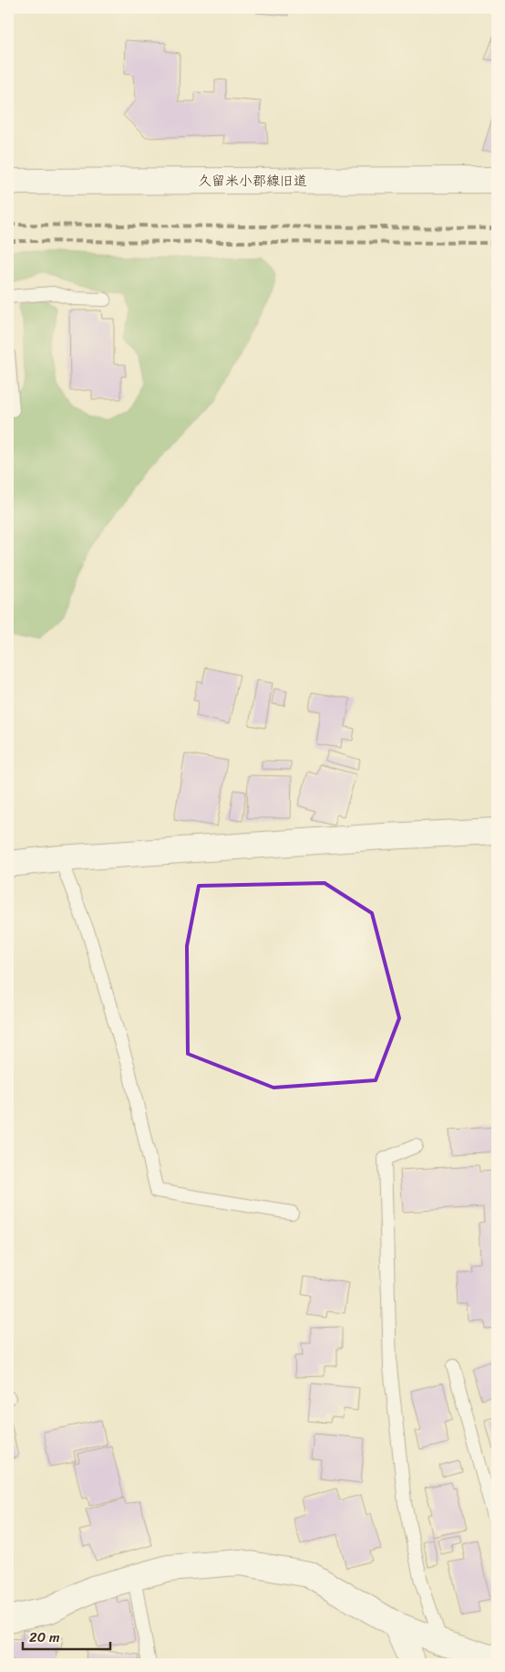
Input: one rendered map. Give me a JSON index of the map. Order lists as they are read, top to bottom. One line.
{"streets":{"street":["久留米小郡線旧道"]},"scale_bar":"20 m"}
